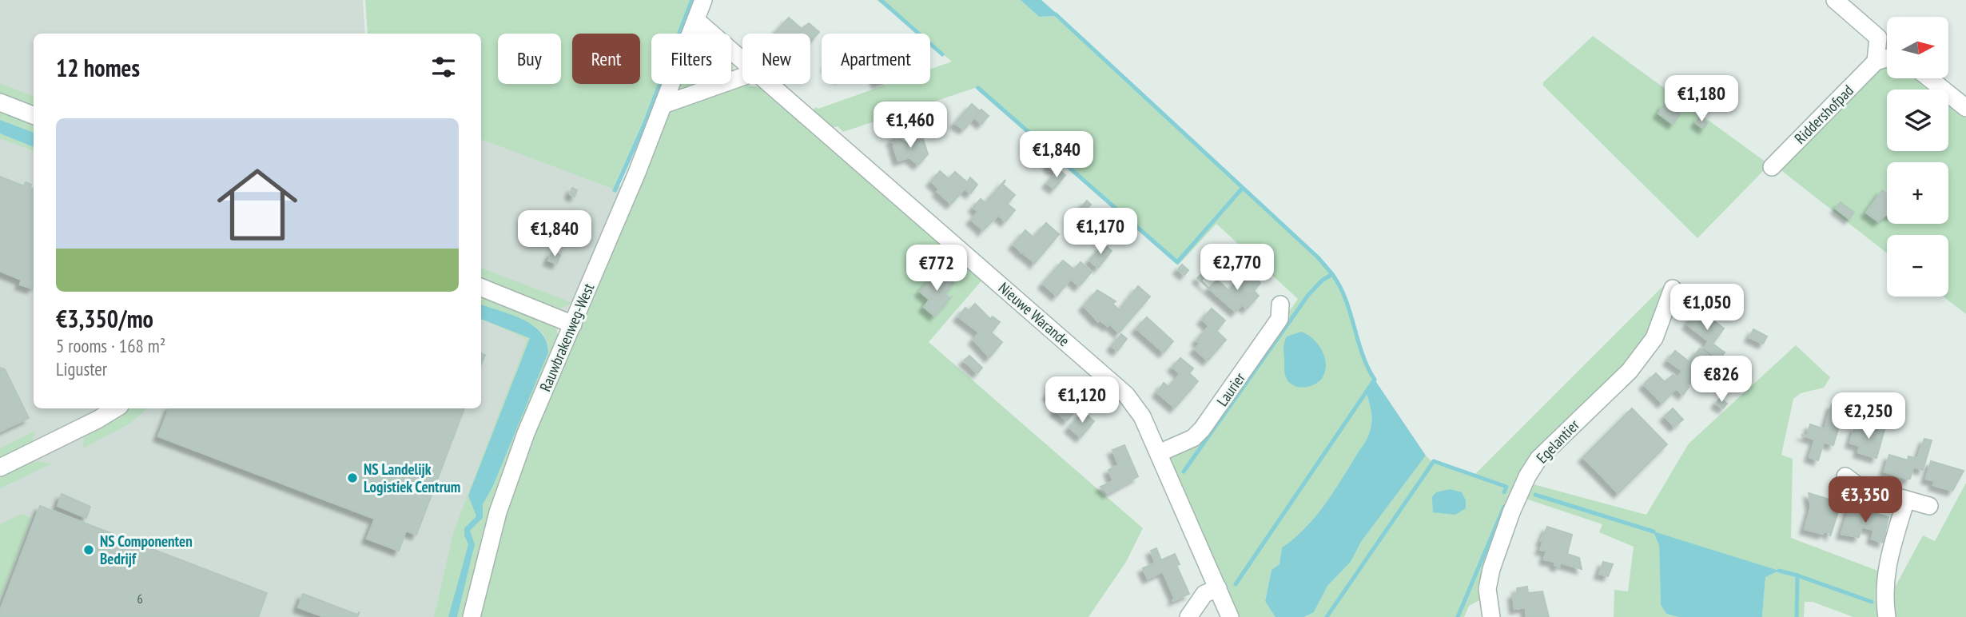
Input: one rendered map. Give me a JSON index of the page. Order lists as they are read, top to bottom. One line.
{"streets":{"street":["Riddershofpad","Nieuwe Warande","Rauwbrakenweg-West","Laurier","Egelantier"]},"crossings":[["Nieuwe Warande","Rauwbrakenweg-West"],["Nieuwe Warande","Laurier"]],"places":["NS Landelijk Logistiek Centrum","NS Componenten Bedrijf"],"house_numbers":["6"],"north":"right","page":{"map_buttons":["+","−"],"chip":["Buy","Rent","Filters","New","Apartment"],"heading":"12 homes","price":["€1,180","€1,460","€1,840","€1,170","€1,840","€2,770","€772","€1,050","€826","€1,120","€2,250","€3,350"],"list":[{"name":"€3,350/mo","note":"5 rooms · 168 m² · Liguster"}]}}
